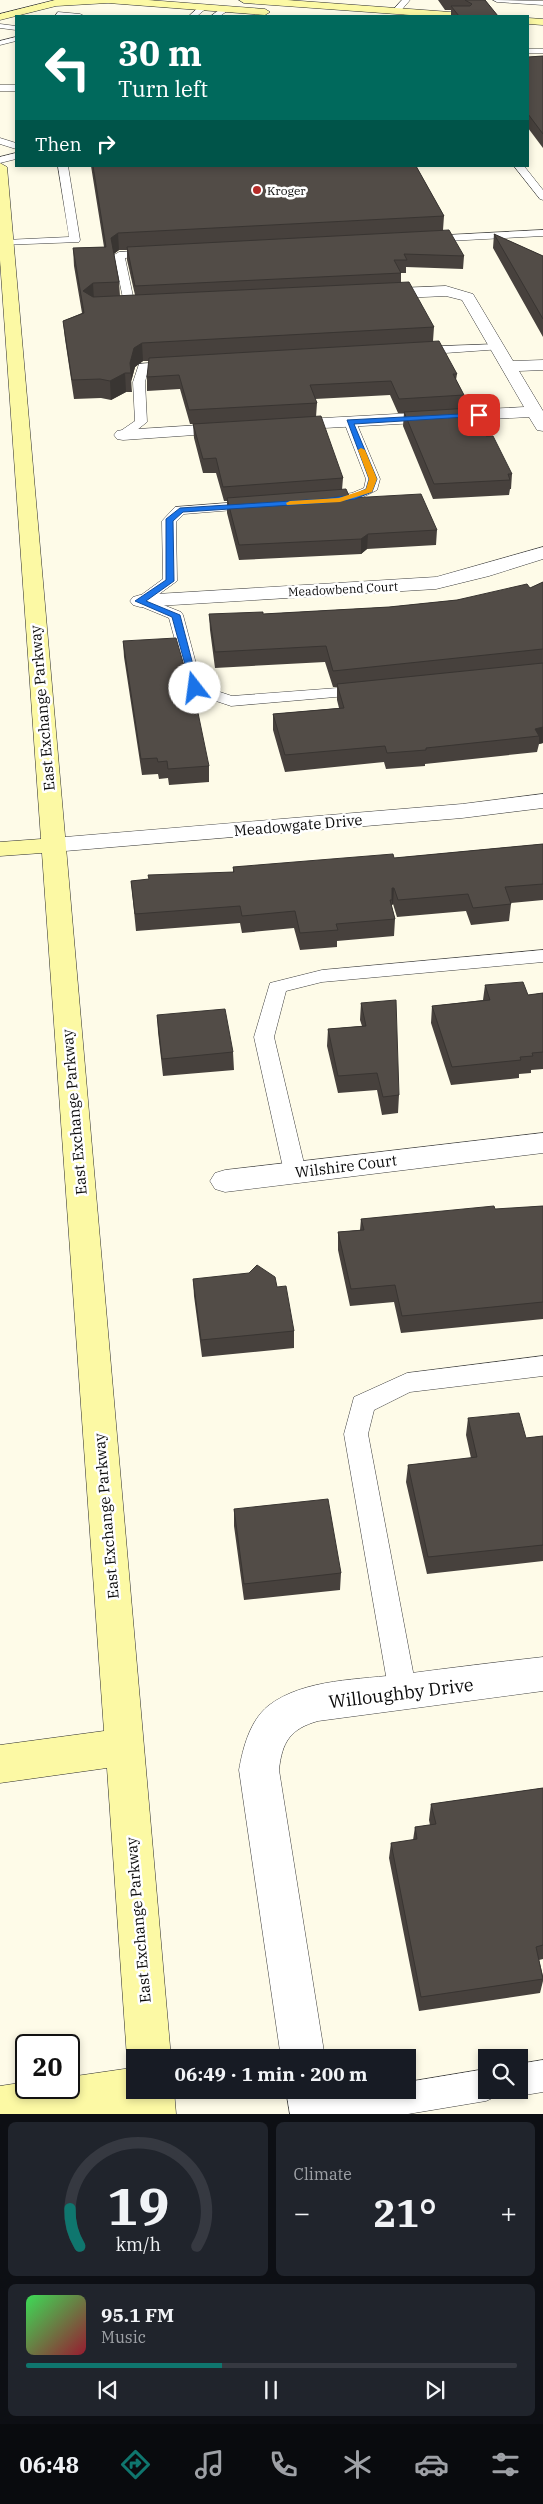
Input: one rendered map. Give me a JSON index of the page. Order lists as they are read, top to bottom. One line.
{"streets":{"main road":["East Exchange Parkway"],"street":["Meadowbend Court","Meadowgate Drive","Wilshire Court","Willoughby Drive"]},"crossings":[["East Exchange Parkway","Meadowgate Drive"]],"places":["Kroger"],"page":{"turn":["30 m","Turn left"],"then":"Then","limit":"20","trip":"06:49 · 1 min · 200 m","tile":"Climate","heat":["−","21°","+"],"song":["95.1 FM","Music"],"tabs":"06:48","gauge":["19","km/h"]}}
